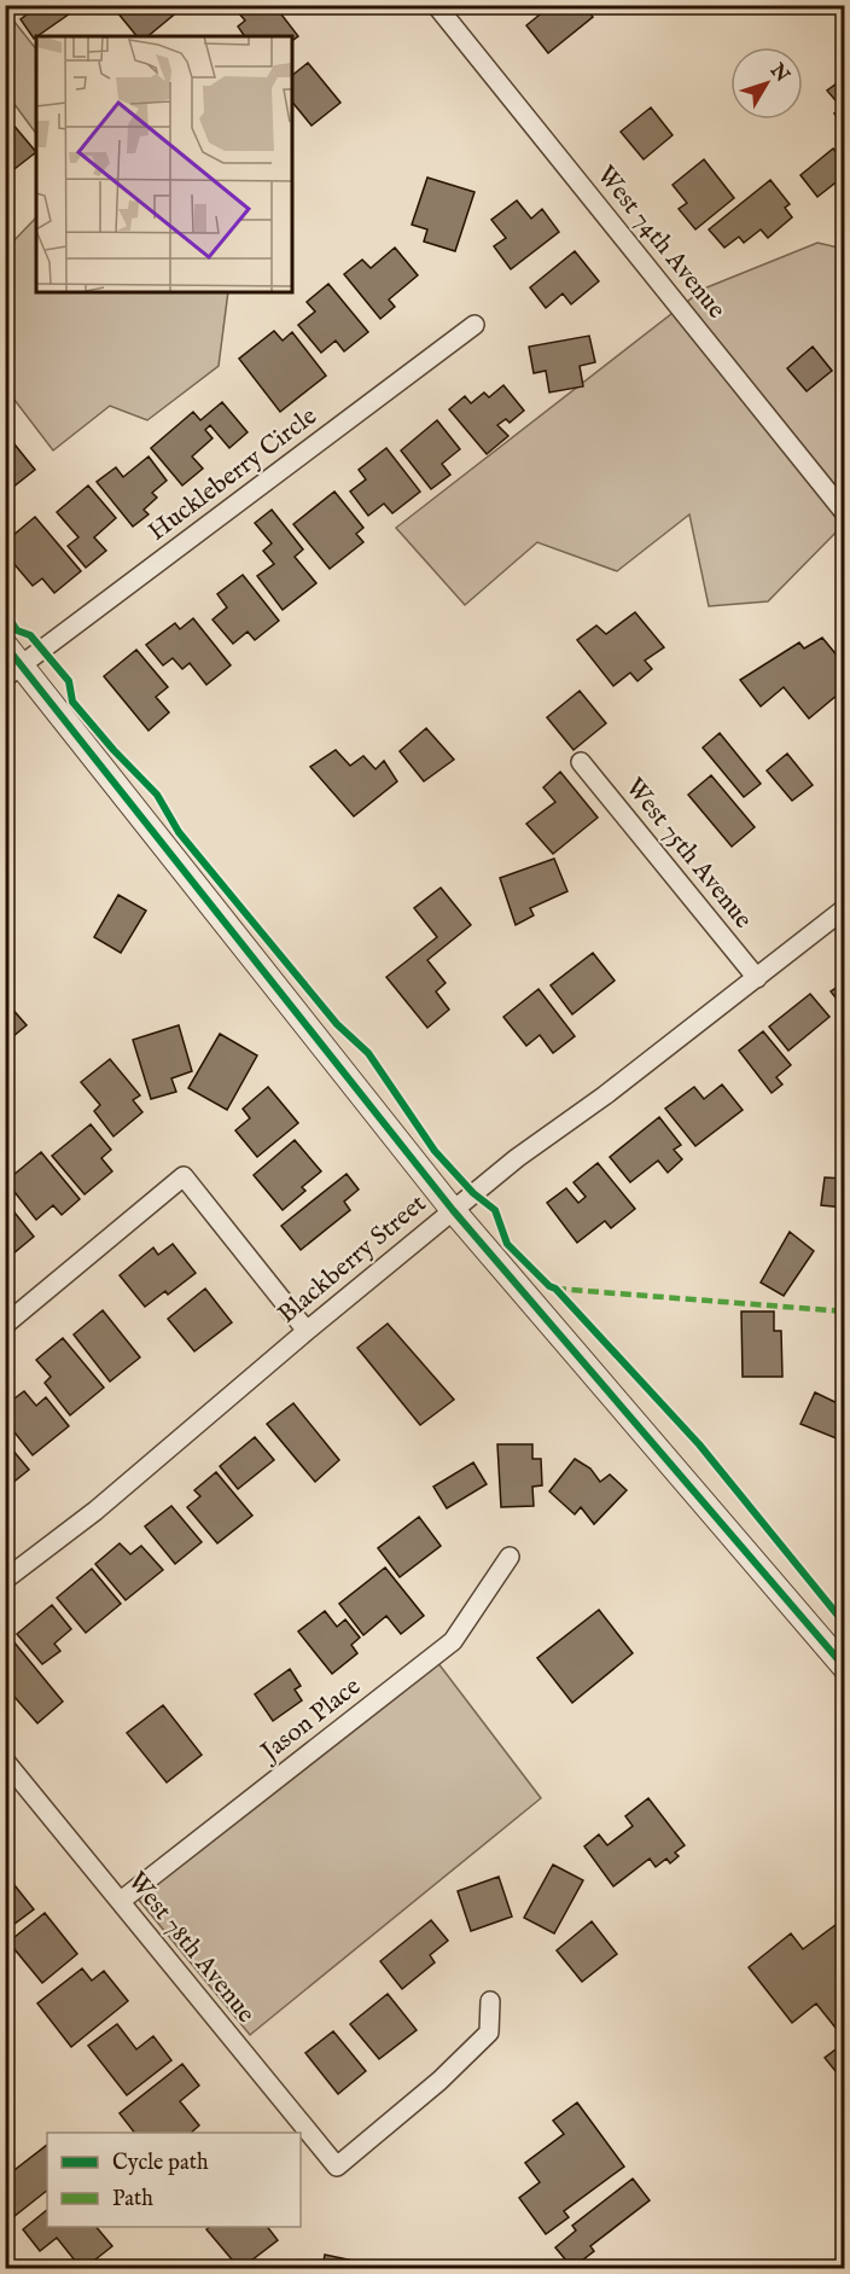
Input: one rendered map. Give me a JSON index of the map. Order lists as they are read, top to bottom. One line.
{"streets":{"street":["West 74th Avenue","Huckleberry Circle","West 75th Avenue","Blackberry Street","Jason Place","West 78th Avenue"]},"crossings":[["West 75th Avenue","Blackberry Street"],["Jason Place","West 78th Avenue"]],"legend":["Cycle path","Path"],"north":"top right"}
